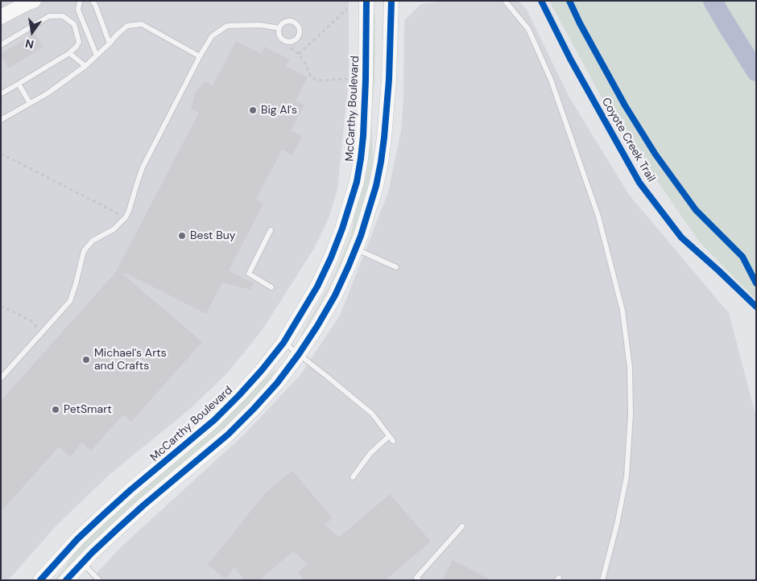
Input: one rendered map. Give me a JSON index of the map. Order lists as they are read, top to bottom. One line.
{"streets":{"main road":["McCarthy Boulevard"],"cycle path":["Coyote Creek Trail"]},"places":["Big Al's","Best Buy","Michael's Arts and Crafts","PetSmart"],"north":"bottom"}
